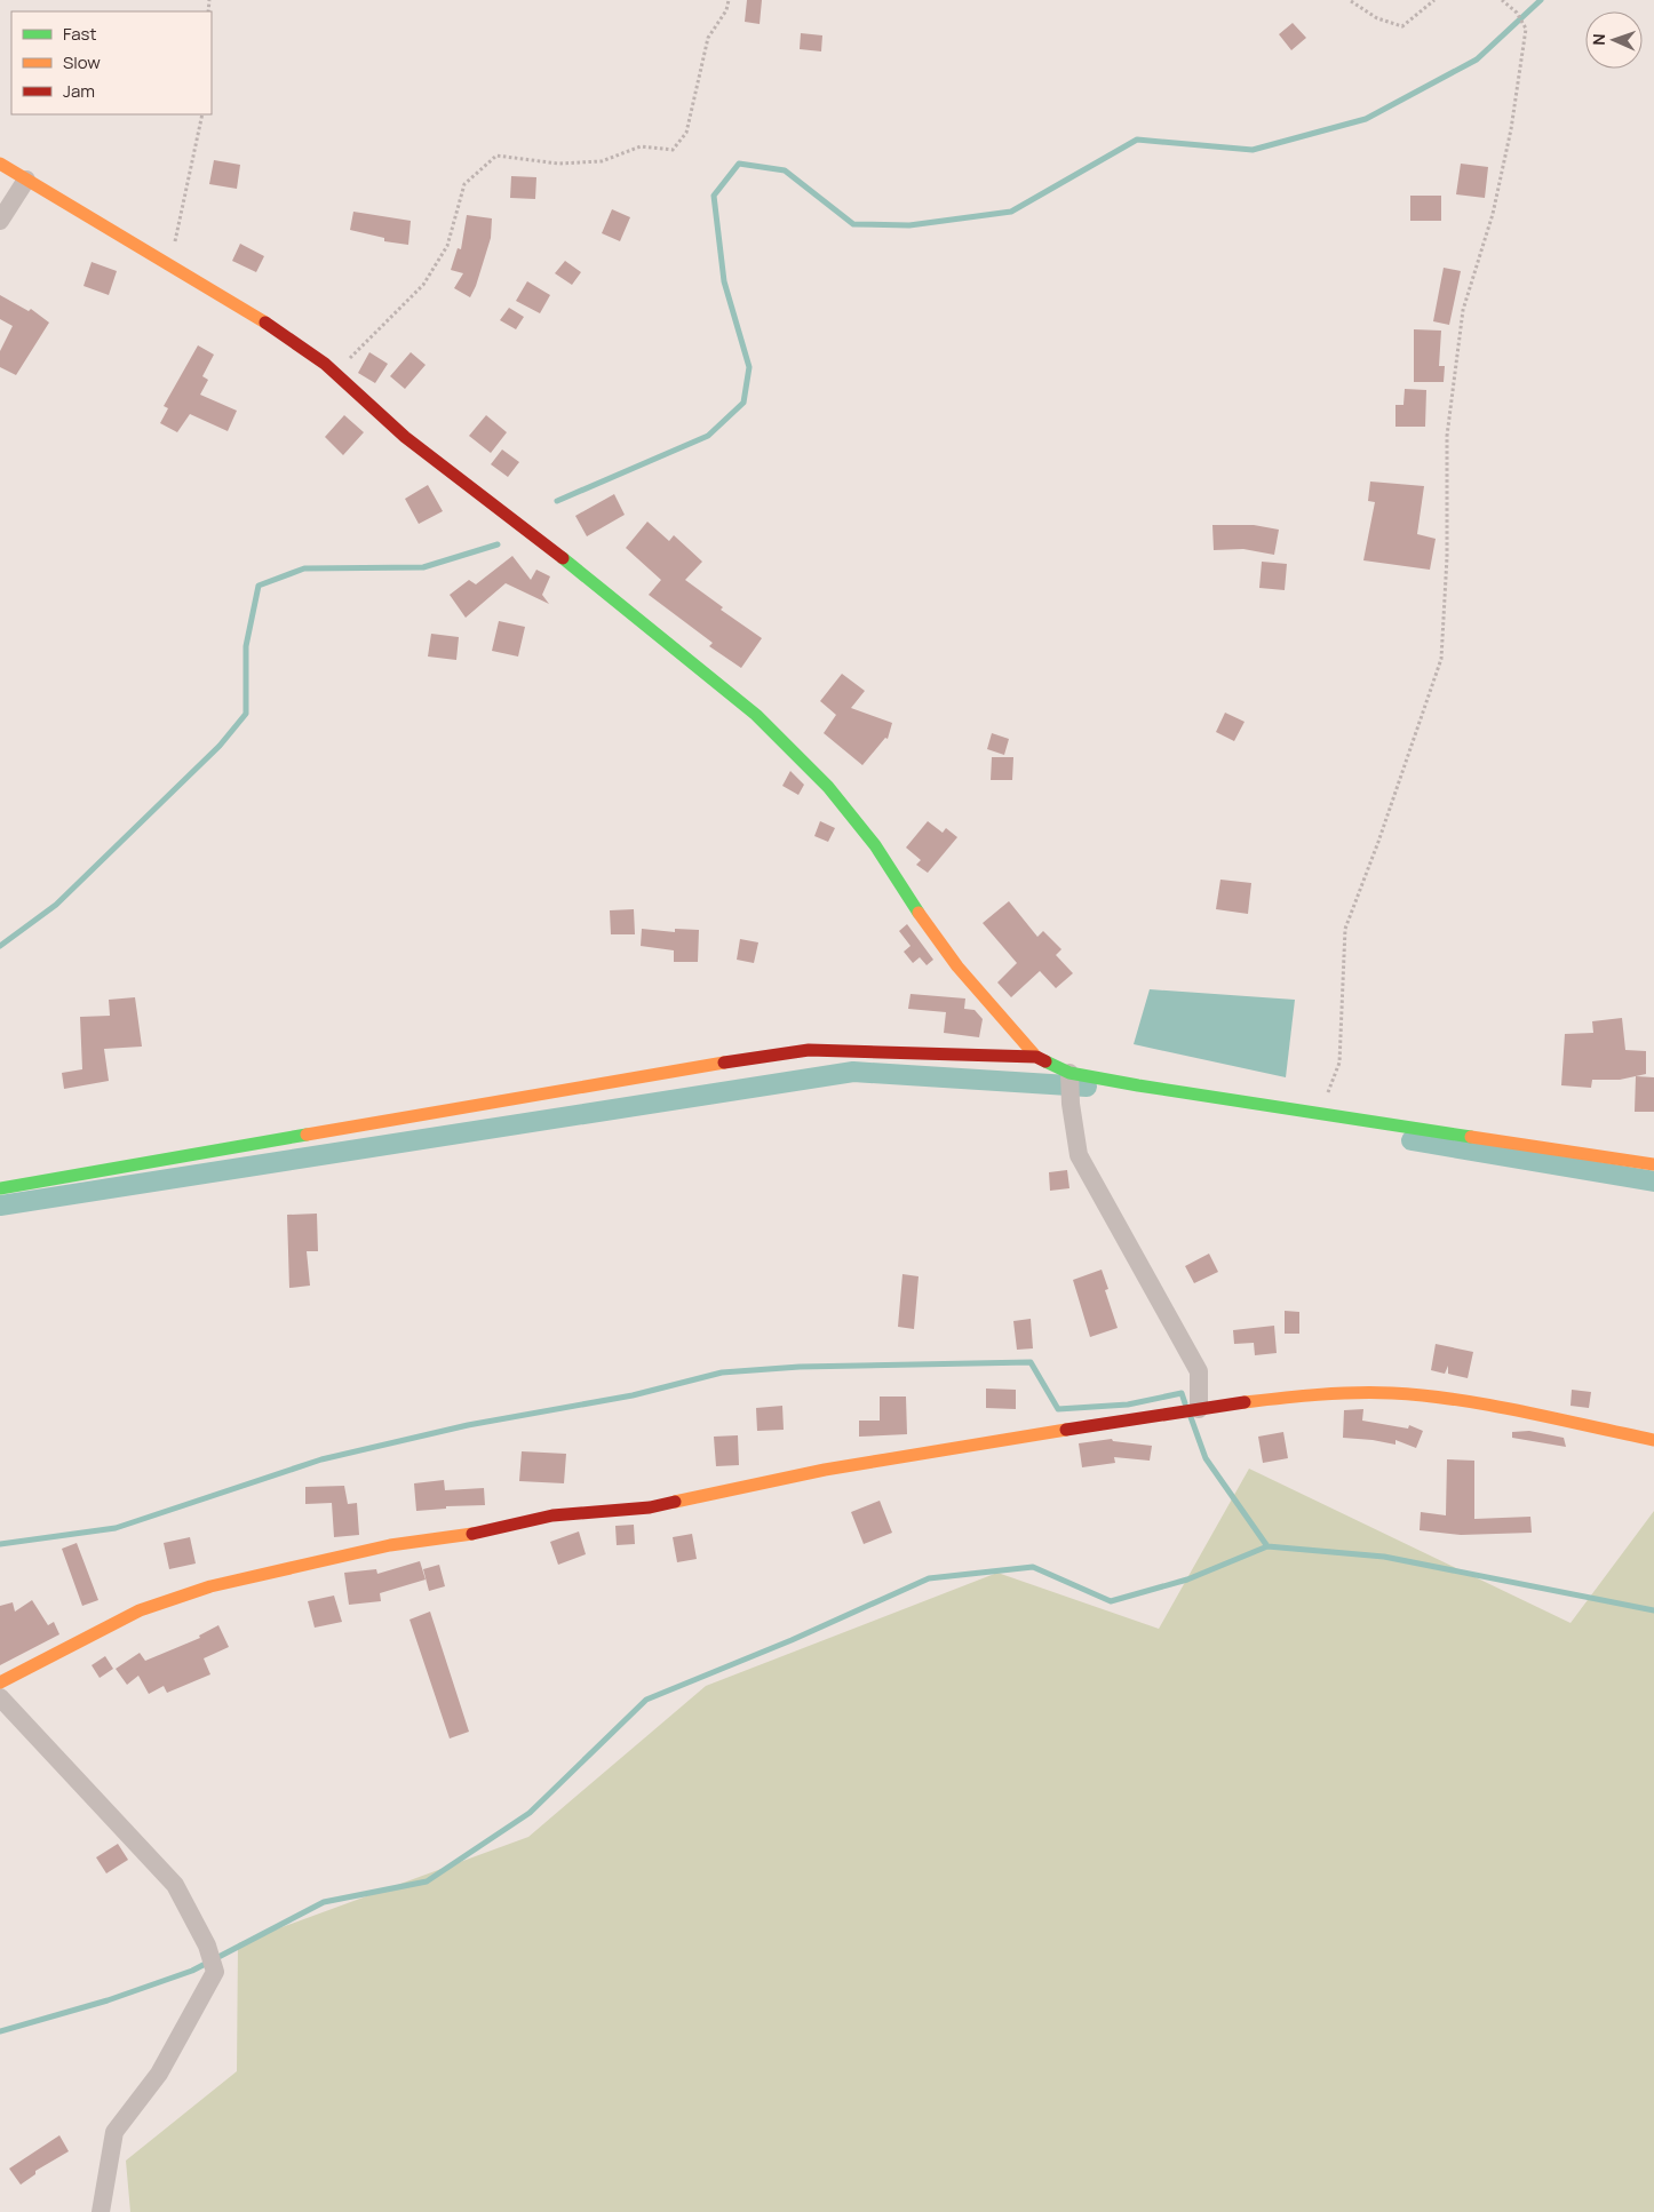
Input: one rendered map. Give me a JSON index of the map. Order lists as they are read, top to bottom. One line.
{"legend":["Fast","Slow","Jam"],"north":"left"}
